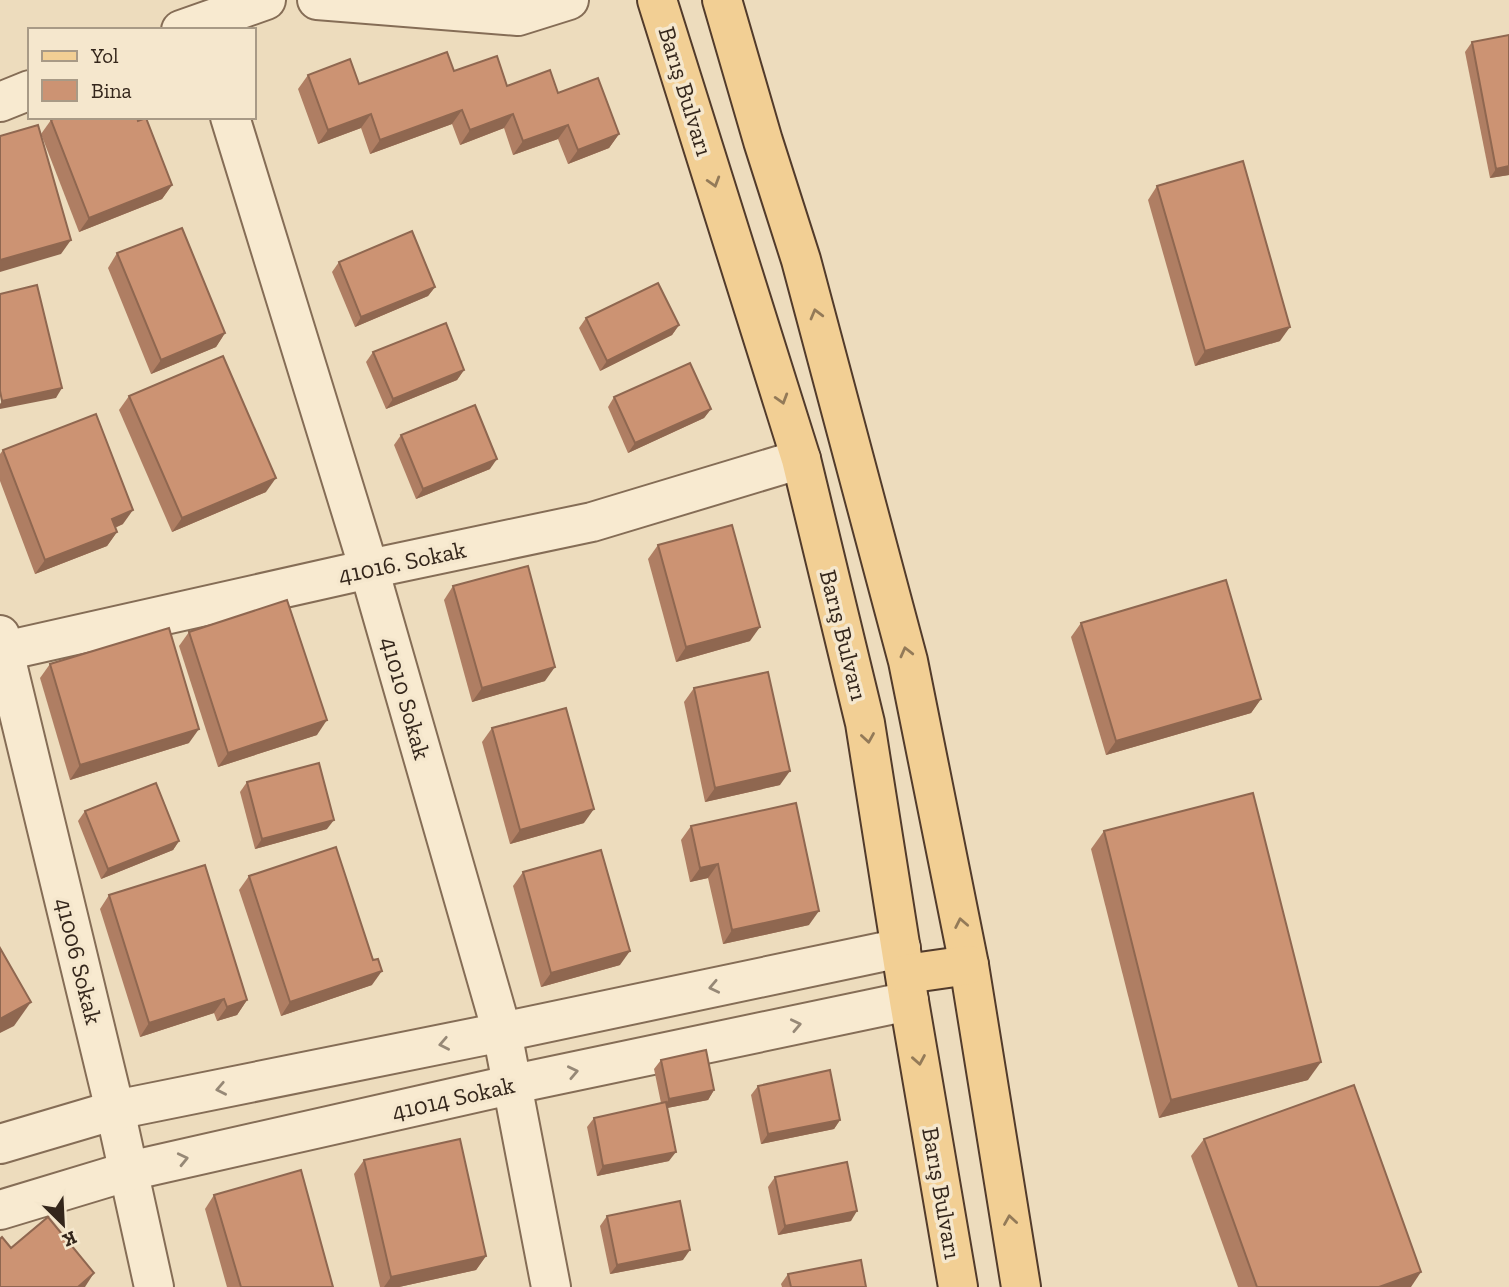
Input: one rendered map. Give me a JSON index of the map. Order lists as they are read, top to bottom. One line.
{"streets":{"main road":["Barış Bulvarı"],"street":["41016. Sokak","41010 Sokak","41006 Sokak","41014 Sokak"]},"crossings":[["Barış Bulvarı","41016. Sokak"],["Barış Bulvarı","41014 Sokak"],["41016. Sokak","41010 Sokak"],["41016. Sokak","41006 Sokak"],["41010 Sokak","41014 Sokak"],["41006 Sokak","41014 Sokak"]],"legend":["Yol","Bina"],"north":"bottom right"}
